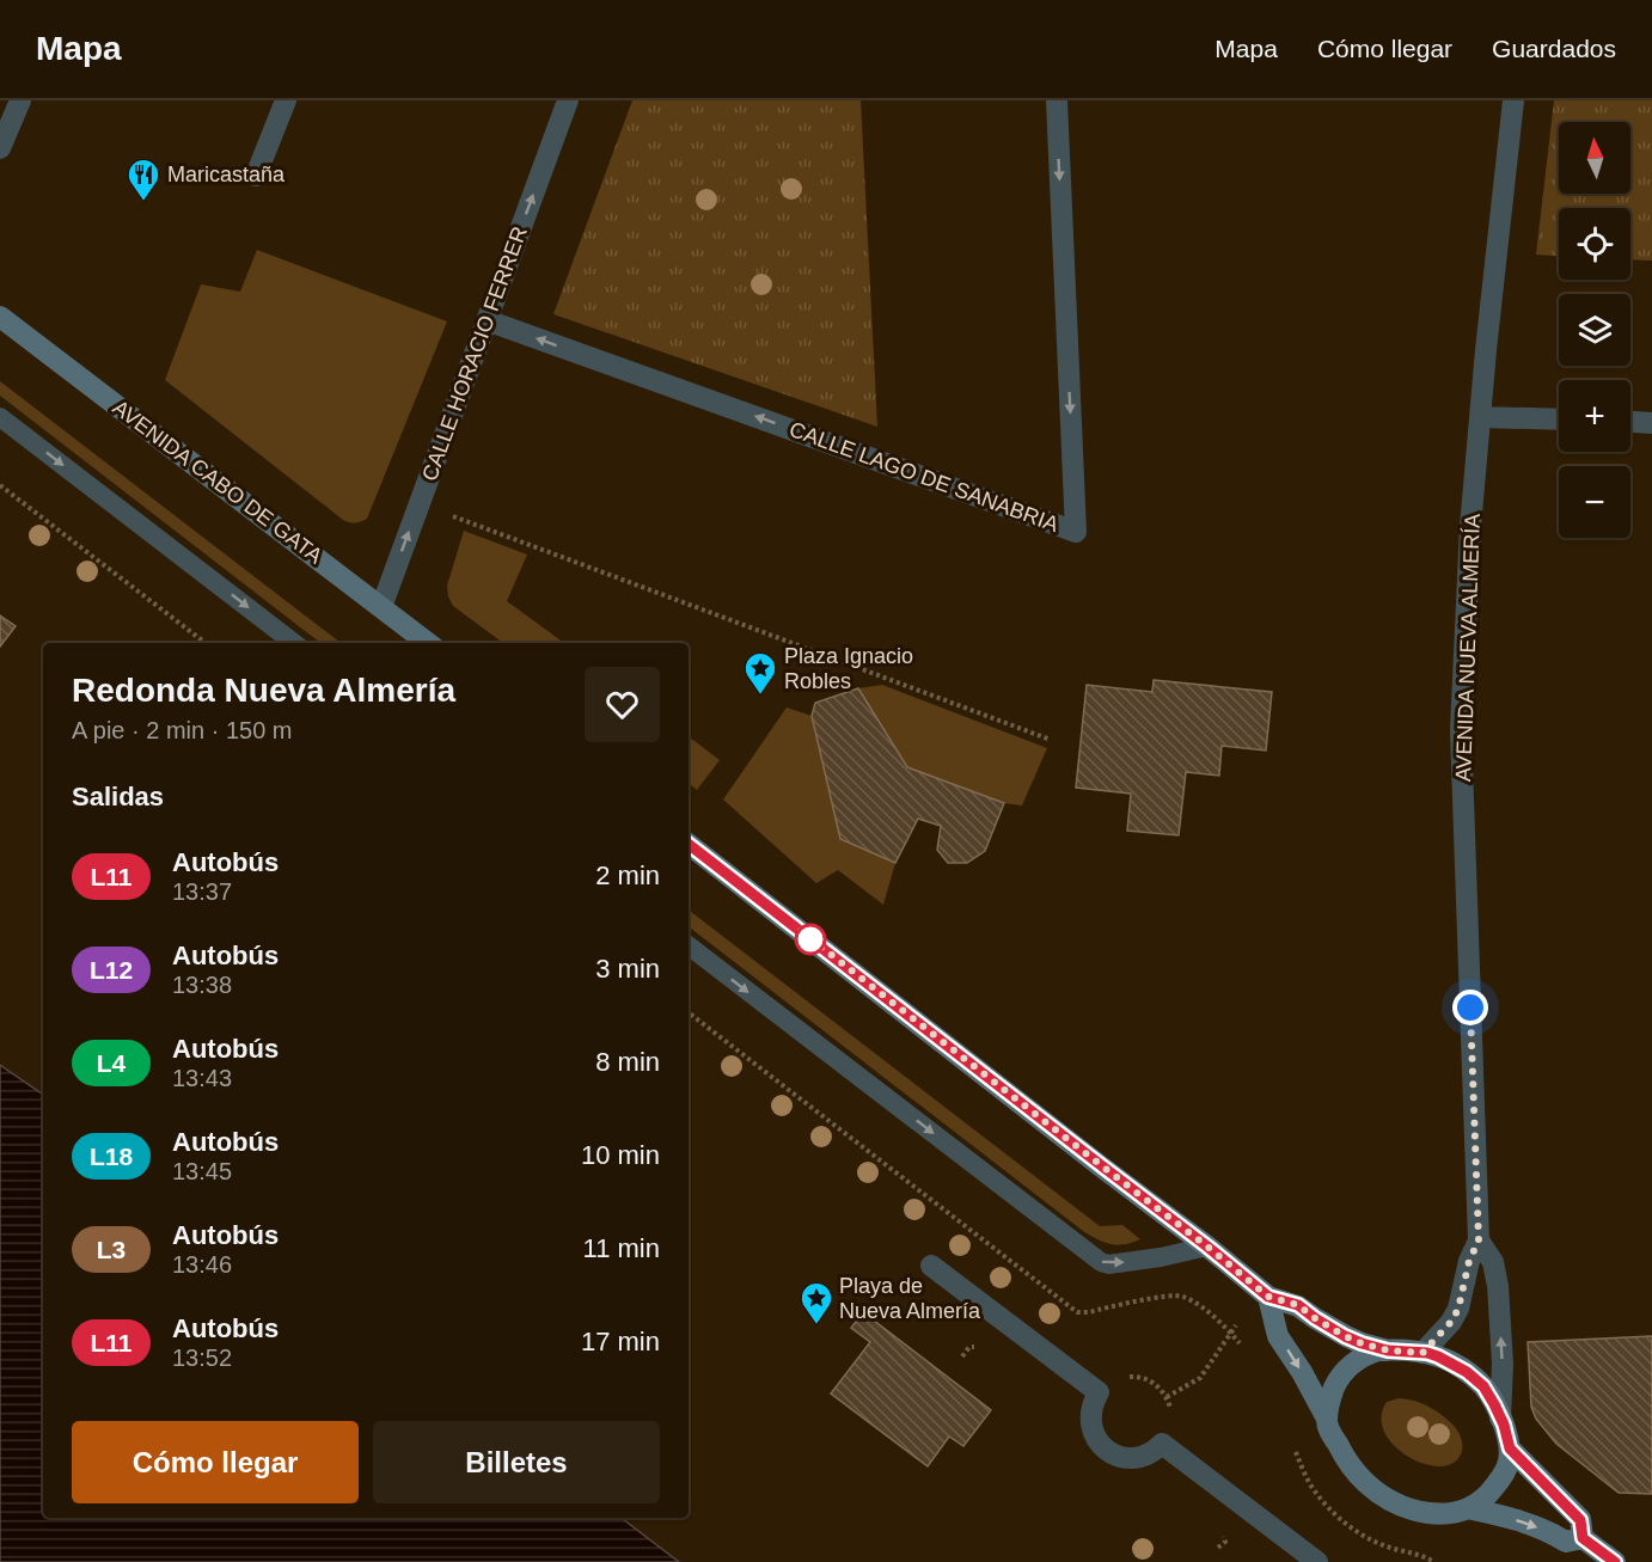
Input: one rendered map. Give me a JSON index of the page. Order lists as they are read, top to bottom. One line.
{"streets":{"main road":["AVENIDA CABO DE GATA"],"street":["CALLE HORACIO FERRER","CALLE LAGO DE SANABRIA","AVENIDA NUEVA ALMERÍA"]},"crossings":[["CALLE HORACIO FERRER","CALLE LAGO DE SANABRIA"],["CALLE HORACIO FERRER","AVENIDA CABO DE GATA"]],"one_way":["CALLE HORACIO FERRER"],"places":{"restaurant":["Maricastaña"],"place":["Plaza Ignacio Robles","Playa de Nueva Almería"]},"lines":["bus line L11"],"north":"top","page":{"header":"Mapa","nav":["Mapa","Cómo llegar","Guardados"],"map_buttons":["+","−"],"heading":[["Redonda Nueva Almería","A pie · 2 min · 150 m"],"Salidas"],"list":[{"mark":"L11","name":"Autobús","note":"13:37","value":"2 min"},{"mark":"L12","name":"Autobús","note":"13:38","value":"3 min"},{"mark":"L4","name":"Autobús","note":"13:43","value":"8 min"},{"mark":"L18","name":"Autobús","note":"13:45","value":"10 min"},{"mark":"L3","name":"Autobús","note":"13:46","value":"11 min"},{"mark":"L11","name":"Autobús","note":"13:52","value":"17 min"}],"buttons":["Cómo llegar","Billetes"]}}
